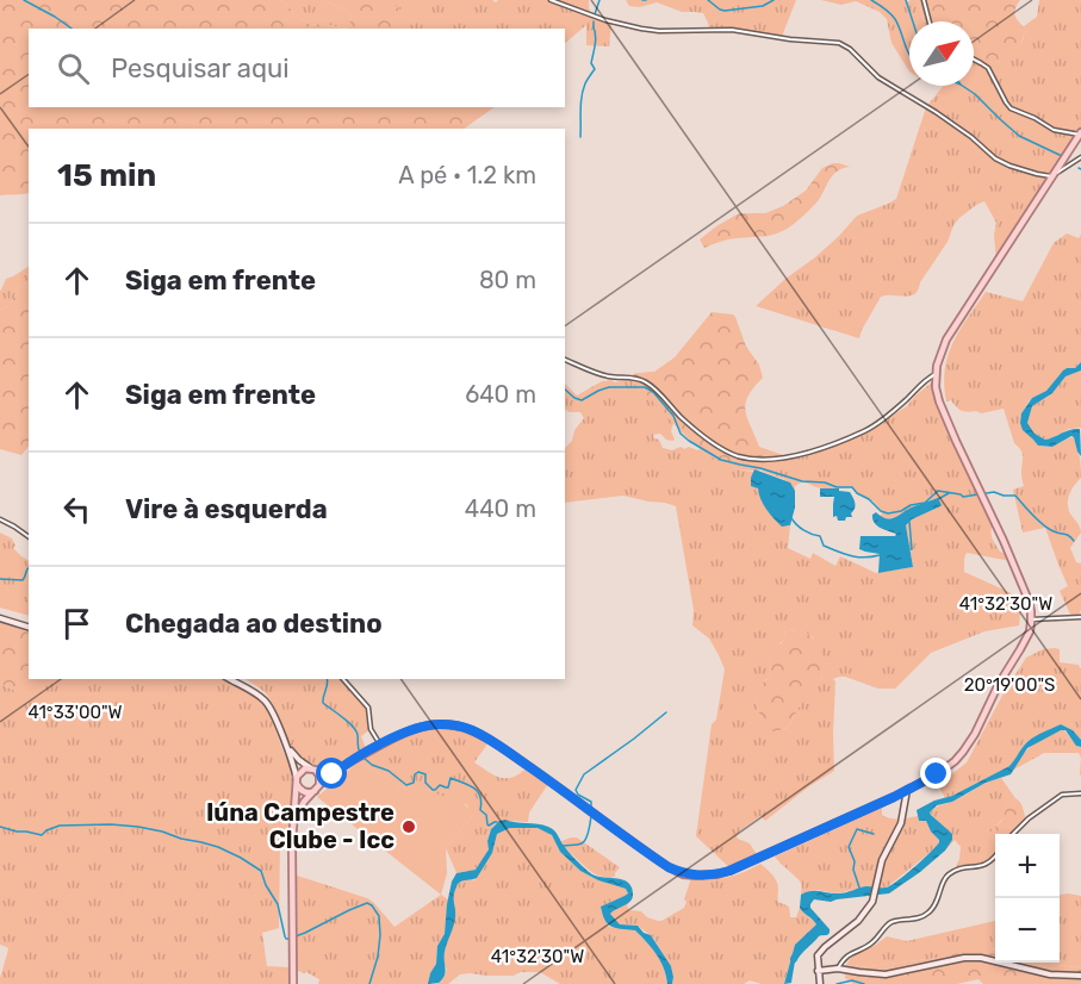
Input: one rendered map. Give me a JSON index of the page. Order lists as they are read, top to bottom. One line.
{"places":["Iúna Campestre Clube - Icc"],"north":"top right","page":{"search":"Pesquisar aqui","heading":["15 min","A pé · 1.2 km"],"list":[["Siga em frente","80 m"],["Siga em frente","640 m"],["Vire à esquerda","440 m"],"Chegada ao destino"],"map_buttons":["+","−"]},"coordinates":["41°32'30\"W","20°19'00\"S","41°33'00\"W"]}
